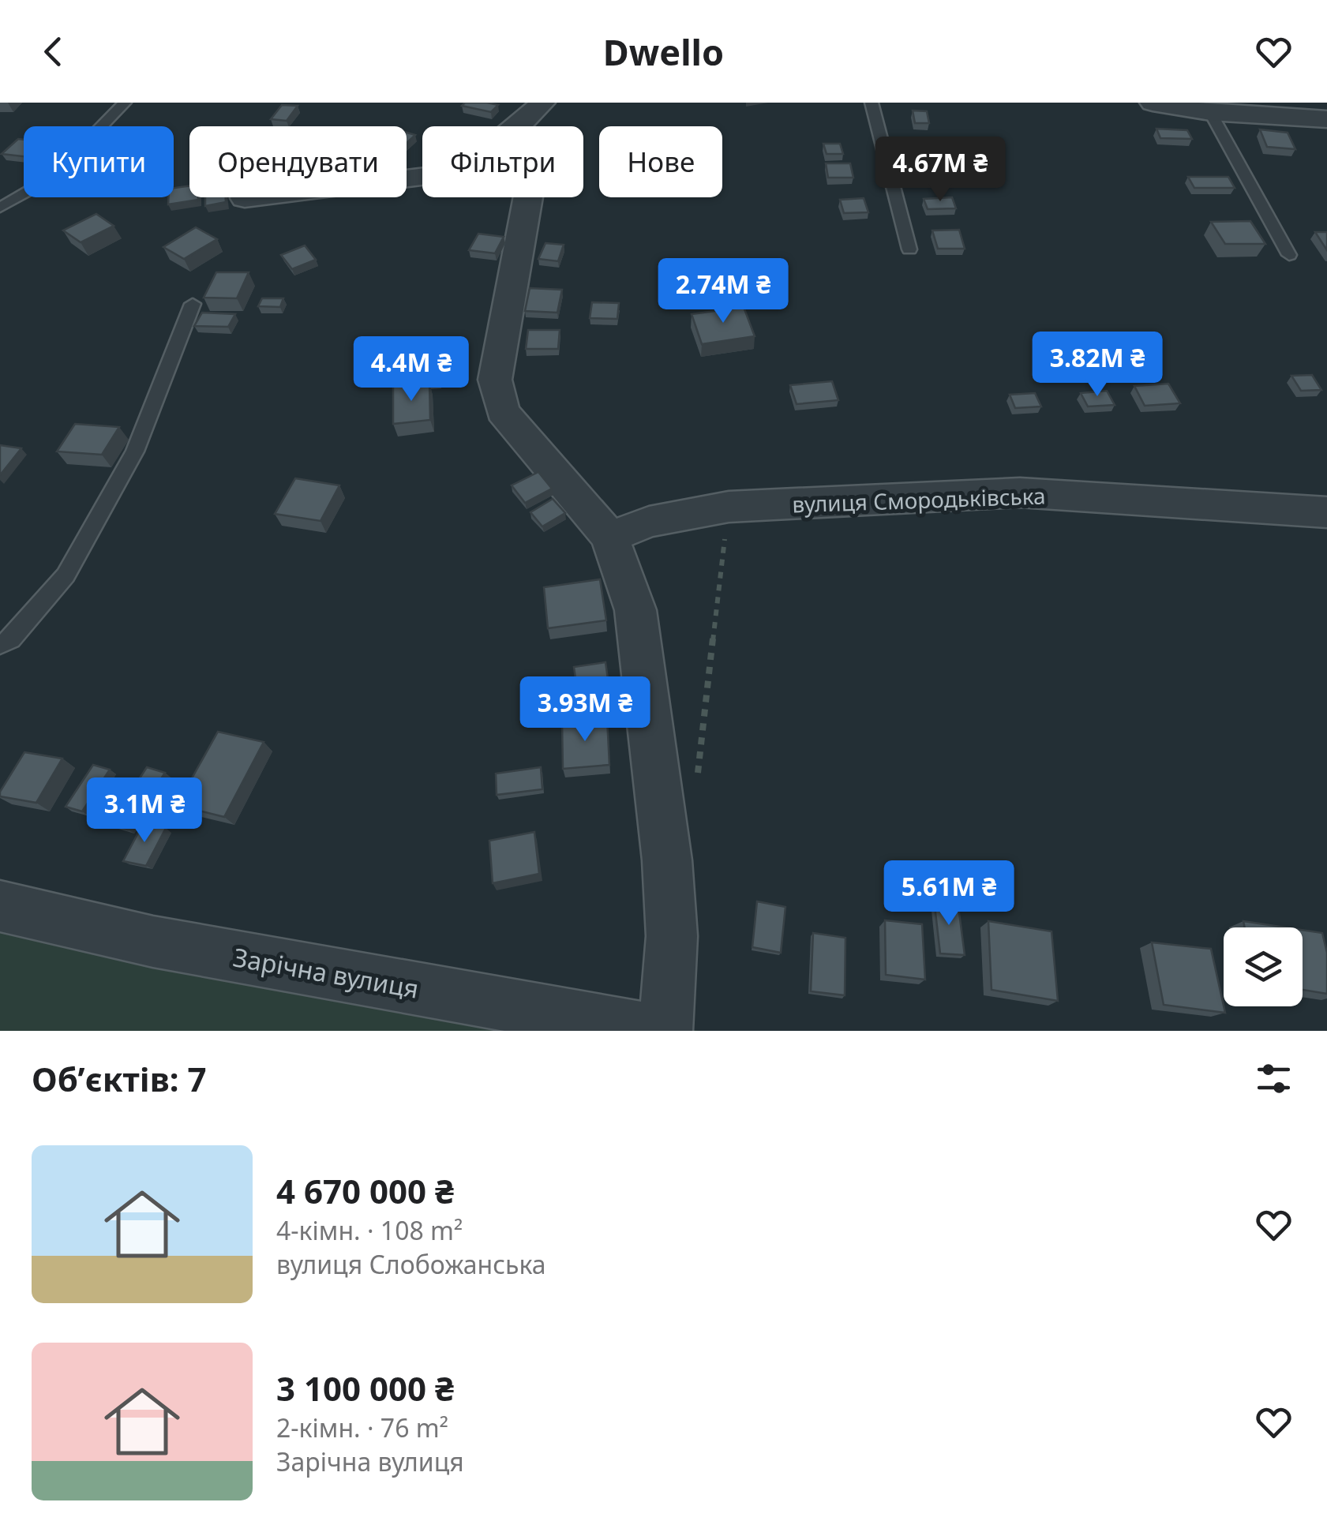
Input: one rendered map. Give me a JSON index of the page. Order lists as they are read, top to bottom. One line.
{"streets":{"street":["вулиця Смородьківська","Зарічна вулиця"]},"page":{"header":"Dwello","chip":["Купити","Орендувати","Фільтри","Нове"],"price":["4.67M ₴","2.74M ₴","3.82M ₴","4.4M ₴","3.93M ₴","3.1M ₴","5.61M ₴"],"heading":"Об’єктів: 7","list":[{"name":"4 670 000 ₴","note":"4-кімн. · 108 m² · вулиця Слобожанська"},{"name":"3 100 000 ₴","note":"2-кімн. · 76 m² · Зарічна вулиця"}]}}
